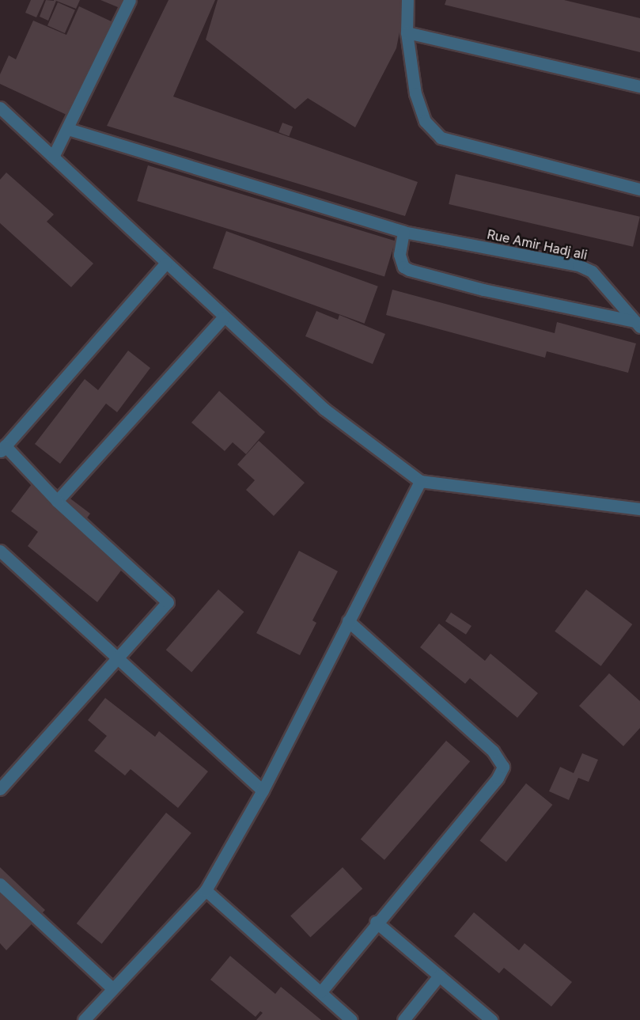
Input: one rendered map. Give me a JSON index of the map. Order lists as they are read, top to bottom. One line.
{"streets":{"street":["Rue Amir Hadj ali"]}}
